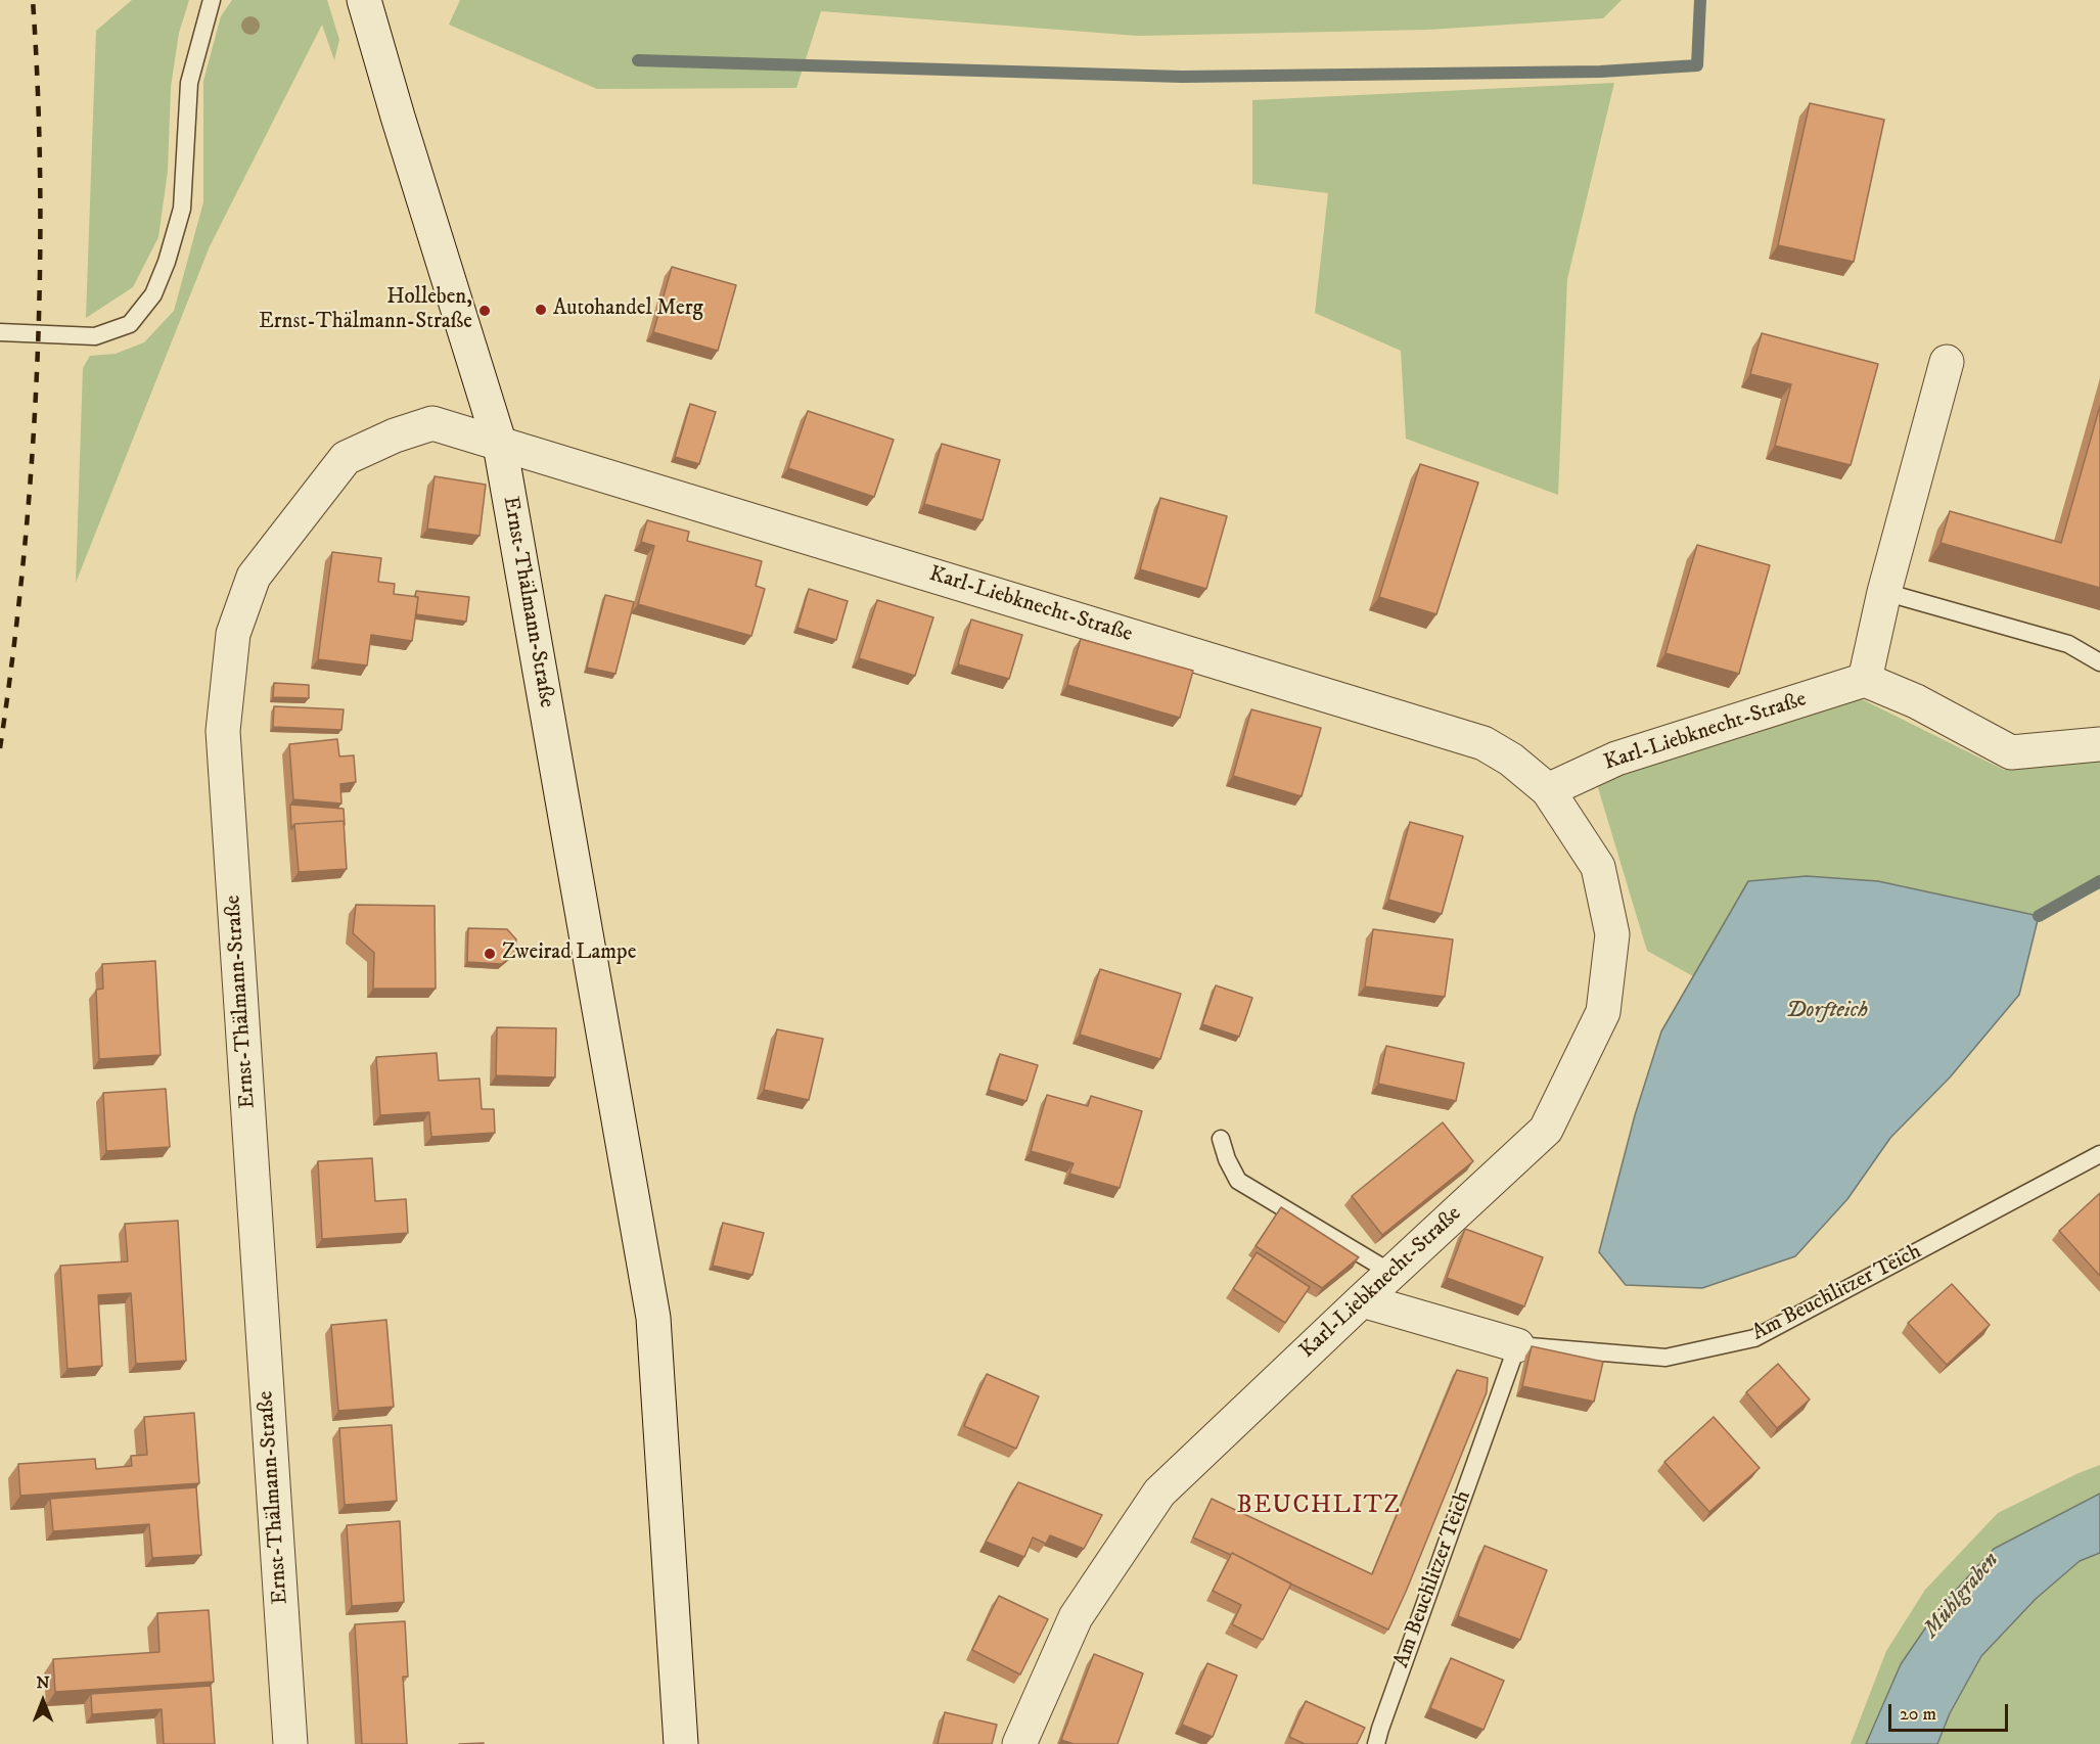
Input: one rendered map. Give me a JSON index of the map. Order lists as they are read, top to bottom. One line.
{"streets":{"street":["Ernst-Thälmann-Straße","Karl-Liebknecht-Straße","Am Beuchlitzer Teich"]},"crossings":[["Ernst-Thälmann-Straße","Karl-Liebknecht-Straße"],["Karl-Liebknecht-Straße","Am Beuchlitzer Teich"]],"districts":["BEUCHLITZ"],"water":["Dorfteich","Mühlgraben"],"places":["Autohandel Merg","Holleben, Ernst-Thälmann-Straße","Zweirad Lampe"],"scale_bar":"20 m","north":"top"}
